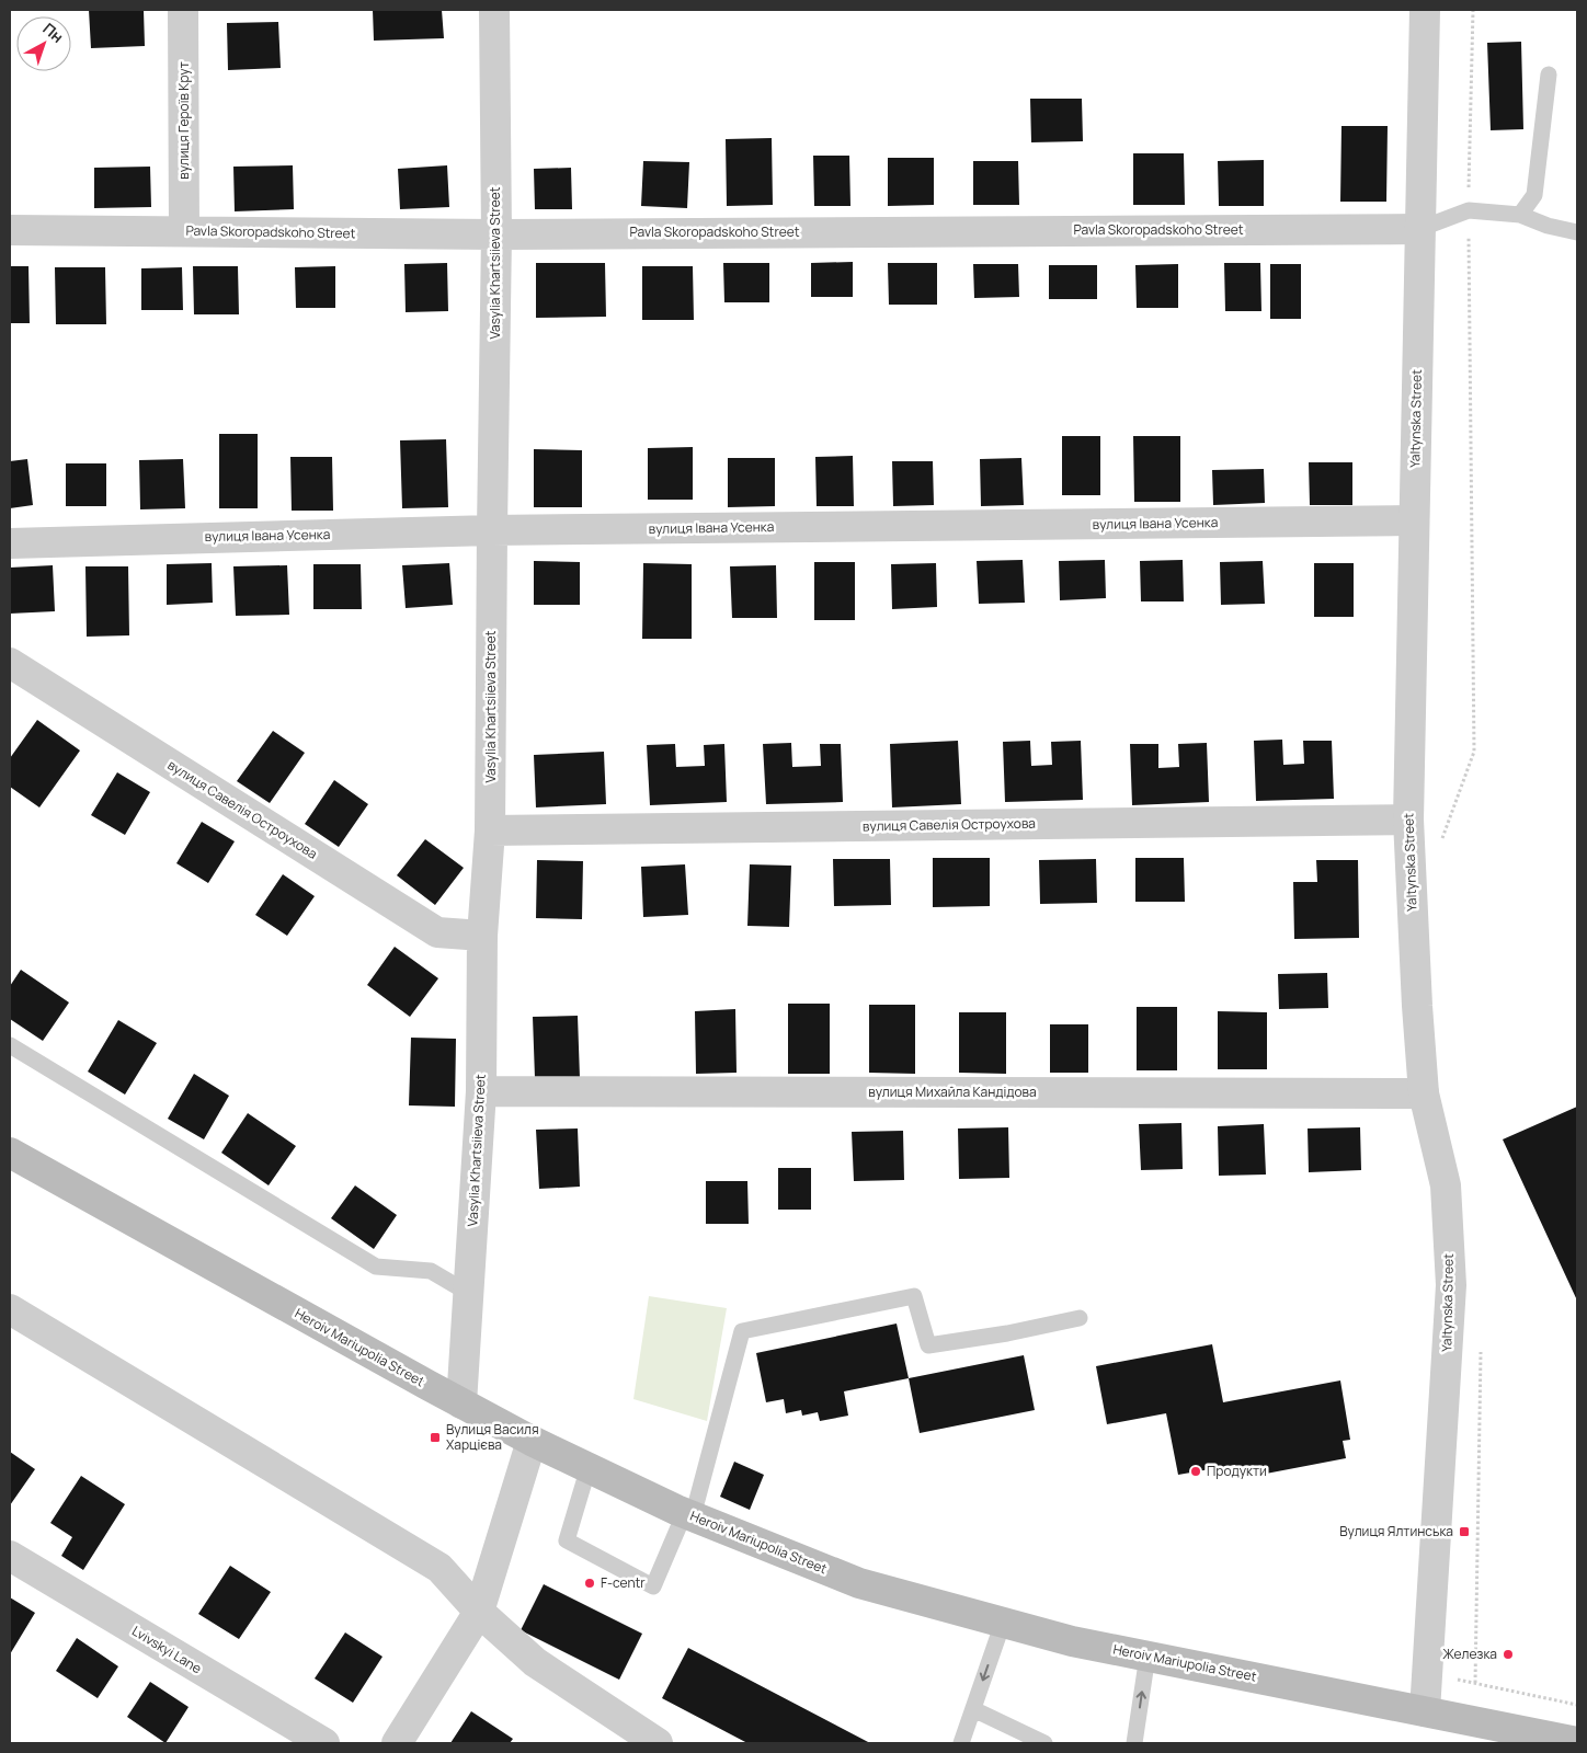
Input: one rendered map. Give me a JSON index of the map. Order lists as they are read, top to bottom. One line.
{"streets":{"main road":["Heroiv Mariupolia Street"],"street":["вулиця Героїв Крут","Pavla Skoropadskoho Street","Vasylia Khartsiieva Street","Yaltynska Street","вулиця Івана Усенка","вулиця Савелія Остроухова","вулиця Михайла Кандідова","Lvivskyi Lane"]},"crossings":[["вулиця Героїв Крут","Pavla Skoropadskoho Street"],["Pavla Skoropadskoho Street","Vasylia Khartsiieva Street"],["Pavla Skoropadskoho Street","Yaltynska Street"],["Vasylia Khartsiieva Street","вулиця Івана Усенка"],["Vasylia Khartsiieva Street","вулиця Савелія Остроухова"],["Vasylia Khartsiieva Street","вулиця Михайла Кандідова"],["Vasylia Khartsiieva Street","Heroiv Mariupolia Street"],["Yaltynska Street","вулиця Івана Усенка"],["Yaltynska Street","вулиця Савелія Остроухова"],["Yaltynska Street","вулиця Михайла Кандідова"],["Yaltynska Street","Heroiv Mariupolia Street"]],"places":{"transit":["Вулиця Василя Харцієва","Вулиця Ялтинська"],"other":["Продукти","F-centr","Железка"]},"north":"top right"}
